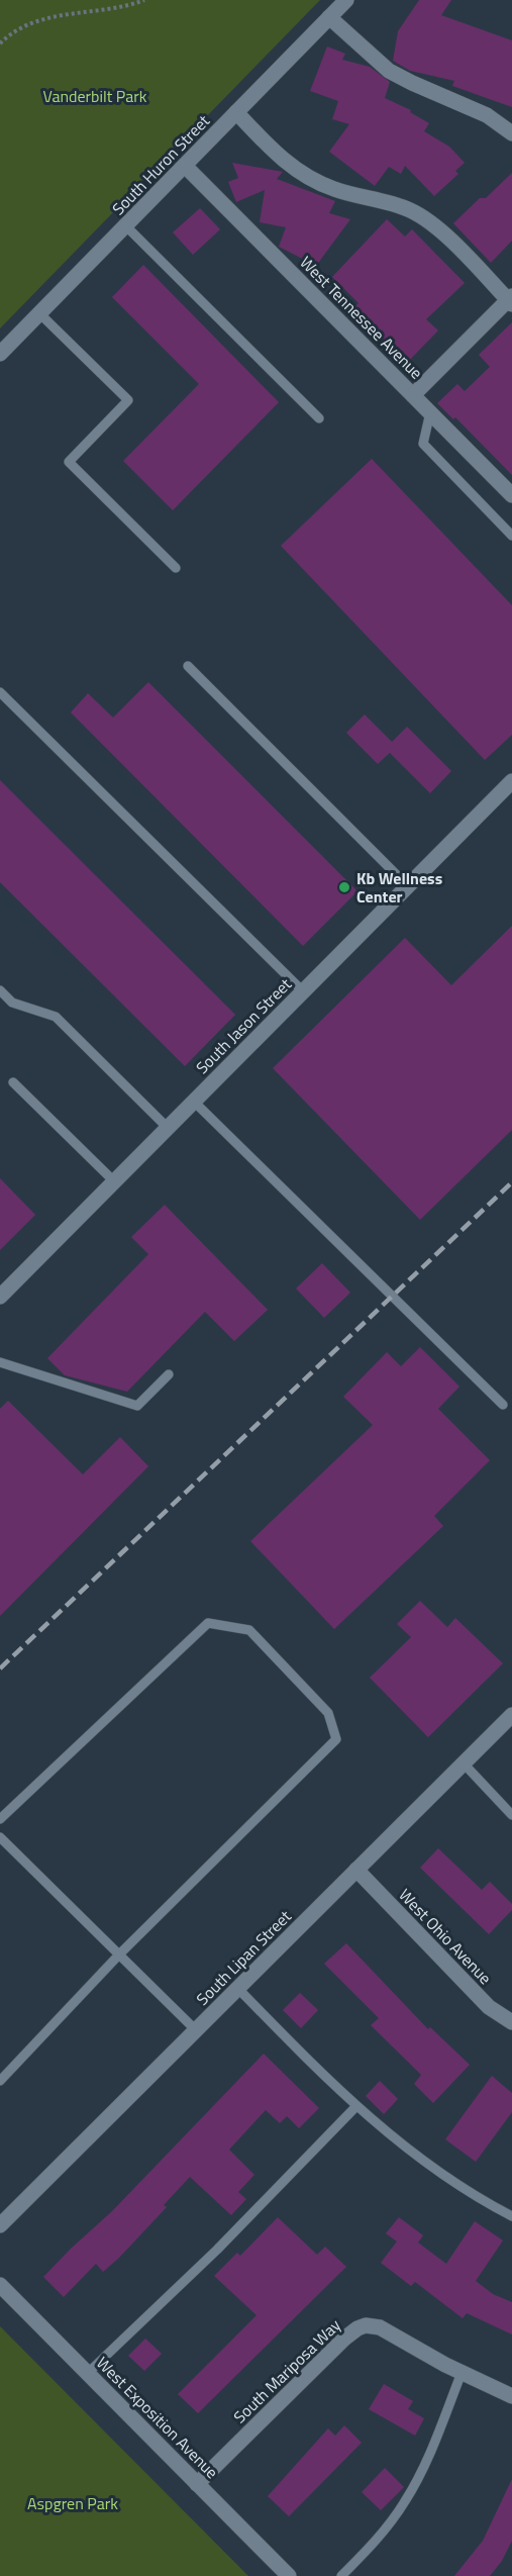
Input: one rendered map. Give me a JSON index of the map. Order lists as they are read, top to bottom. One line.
{"streets":{"street":["South Huron Street","West Tennessee Avenue","South Jason Street","West Ohio Avenue","South Lipan Street","South Mariposa Way","West Exposition Avenue"]},"crossings":[["South Huron Street","West Tennessee Avenue"],["West Ohio Avenue","South Lipan Street"],["South Mariposa Way","West Exposition Avenue"]],"parks":["Vanderbilt Park","Aspgren Park"],"places":["Kb Wellness Center"]}
